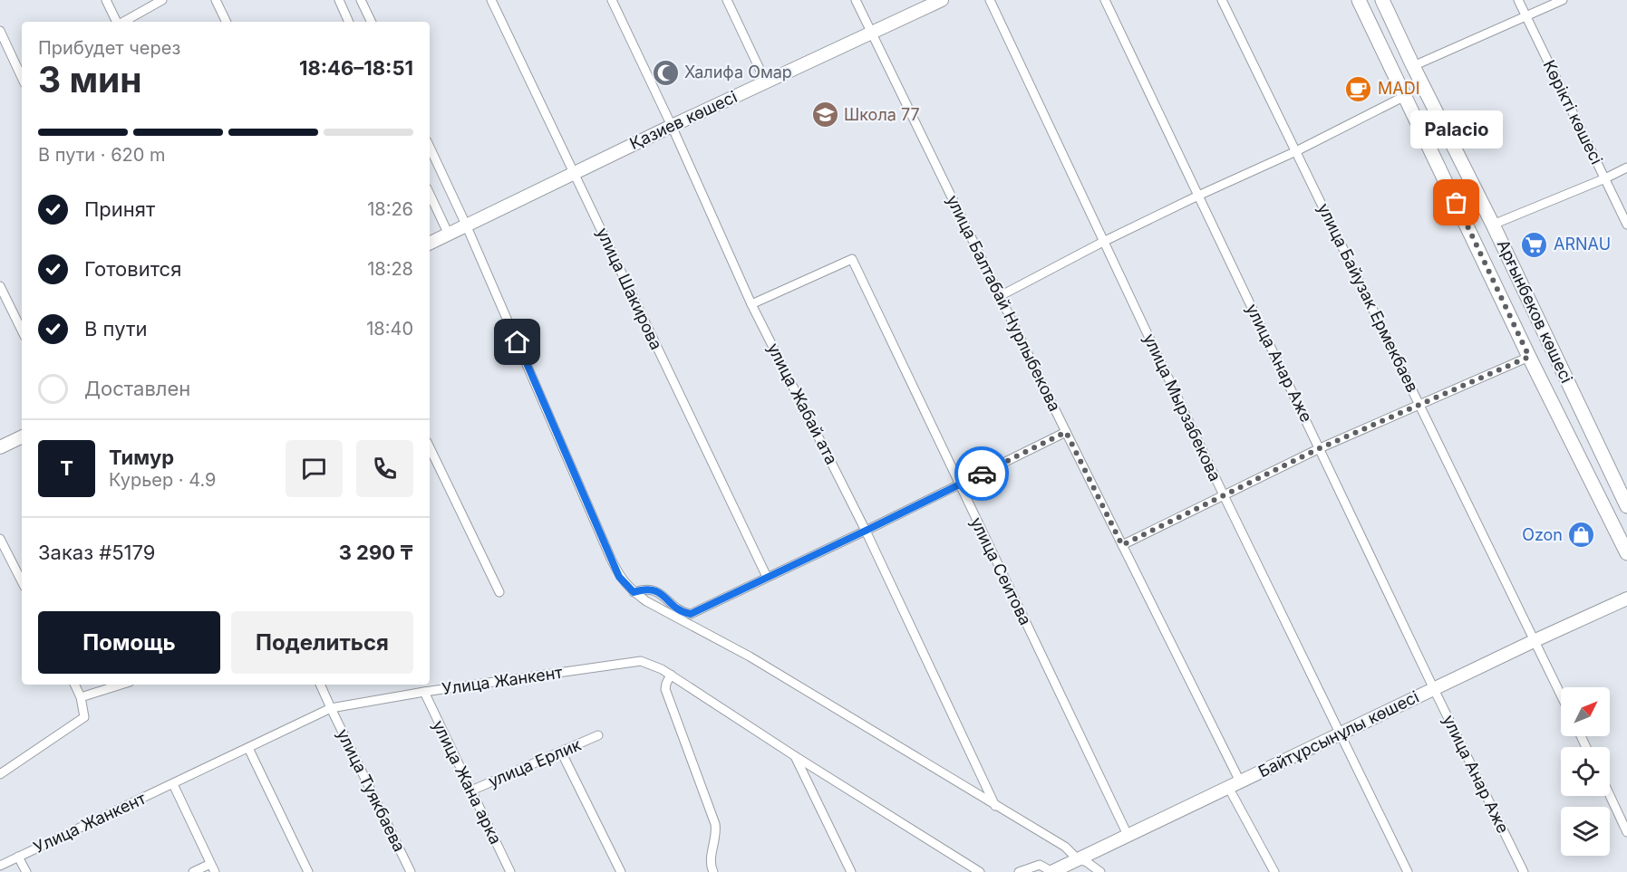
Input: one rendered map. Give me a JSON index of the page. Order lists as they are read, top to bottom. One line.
{"streets":{"main road":["Қазиев көшесі","Арғынбеков көшесі","Байтұрсынұлы көшесі"],"street":["Көрікті көшесі","улица Шакирова","улица Байузак Ермекбаев","улица Балтабай Нурлыбекова","улица Анар Аже","улица Жабай ата","улица Мырзабекова","улица Сеитова","Улица Жанкент","улица Ерлик","улица Жана арка","улица Туякбаева"]},"crossings":[["Қазиев көшесі","улица Шакирова"],["Қазиев көшесі","улица Балтабай Нурлыбекова"],["Қазиев көшесі","улица Жабай ата"],["улица Байузак Ермекбаев","Байтұрсынұлы көшесі"],["улица Балтабай Нурлыбекова","Байтұрсынұлы көшесі"],["улица Анар Аже","Байтұрсынұлы көшесі"],["улица Жабай ата","улица Сеитова"],["улица Мырзабекова","Байтұрсынұлы көшесі"],["улица Сеитова","Байтұрсынұлы көшесі"],["Улица Жанкент","улица Жана арка"],["Улица Жанкент","улица Туякбаева"],["улица Ерлик","улица Жана арка"]],"places":{"mosque":["Халифа Омар"],"cafe":["MADI"],"school or university":["Школа 77"],"other":["Palacio"],"supermarket":["ARNAU"],"shop":["Ozon"]},"north":"top right","page":{"heading":["3 мин","Прибудет через","18:46–18:51"],"panel":["Тимур","Курьер · 4.9","Заказ #5179","3 290 ₸"],"bubble":"Palacio","bar":"В пути · 620 m","list":[["Принят","18:26"],["Готовится","18:28"],["В пути","18:40"],"Доставлен"],"round":"Т","buttons":["Помощь","Поделиться"]}}
